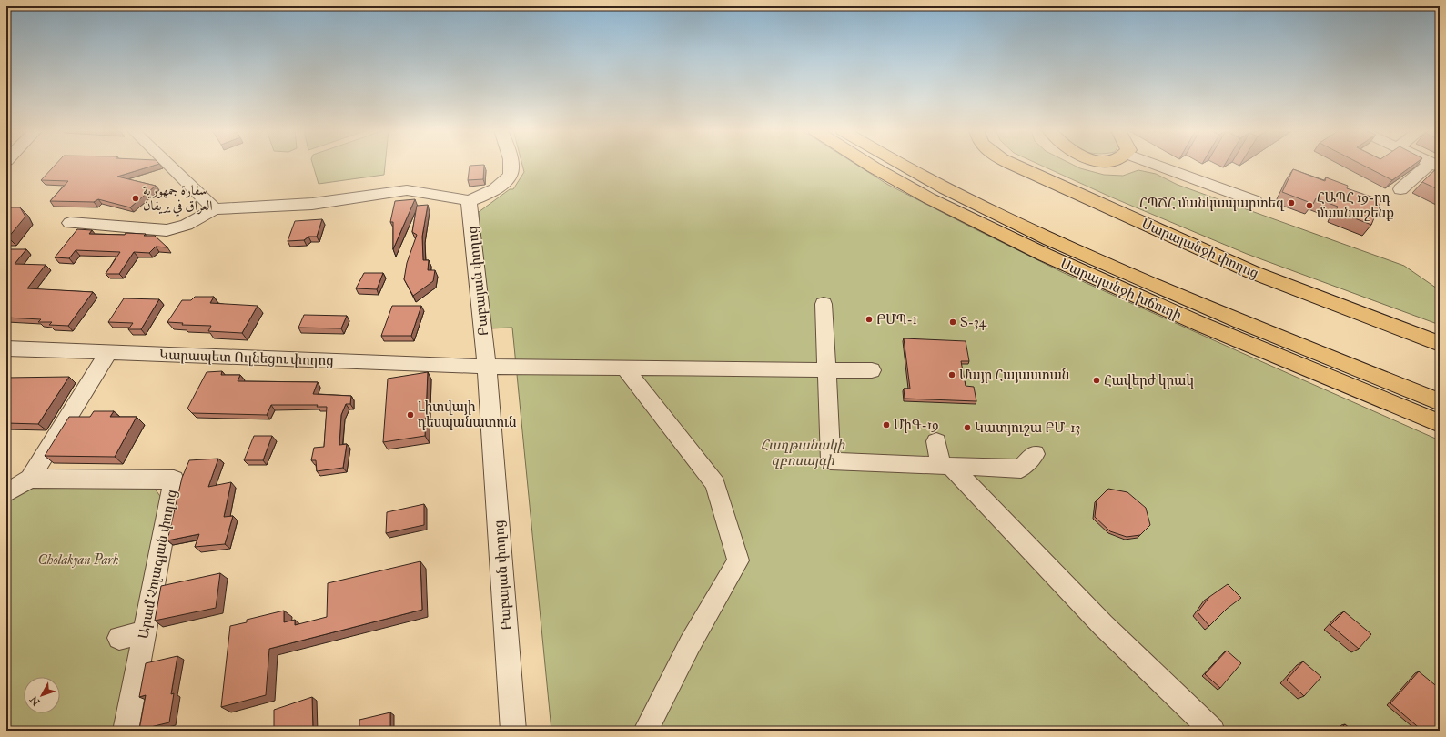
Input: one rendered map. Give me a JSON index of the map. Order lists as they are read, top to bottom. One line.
{"streets":{"main road":["Սարալանջի փողոց","Սարալանջի խճուղի"],"street":["Բաբայան փողոց","Կարապետ Ուլնեցու փողոց","Արամ Չոլագյան փողոց"]},"crossings":[["Բաբայան փողոց","Կարապետ Ուլնեցու փողոց"]],"parks":["Հաղթանակի զբոսայգի","Cholakyan Park"],"places":["سفارة جمهورية العراق في يريفان","ՀՊՃՀ մանկապարտեզ","ՀԱՊՀ 19-րդ մասնաշենք","ԲՄՊ-1","Տ-34","Մայր Հայաստան","Հավերժ կրակ","Լիտվայի դեսպանատուն","ՄիԳ-19","Կատյուշա ԲՄ-13"],"north":"bottom left"}
